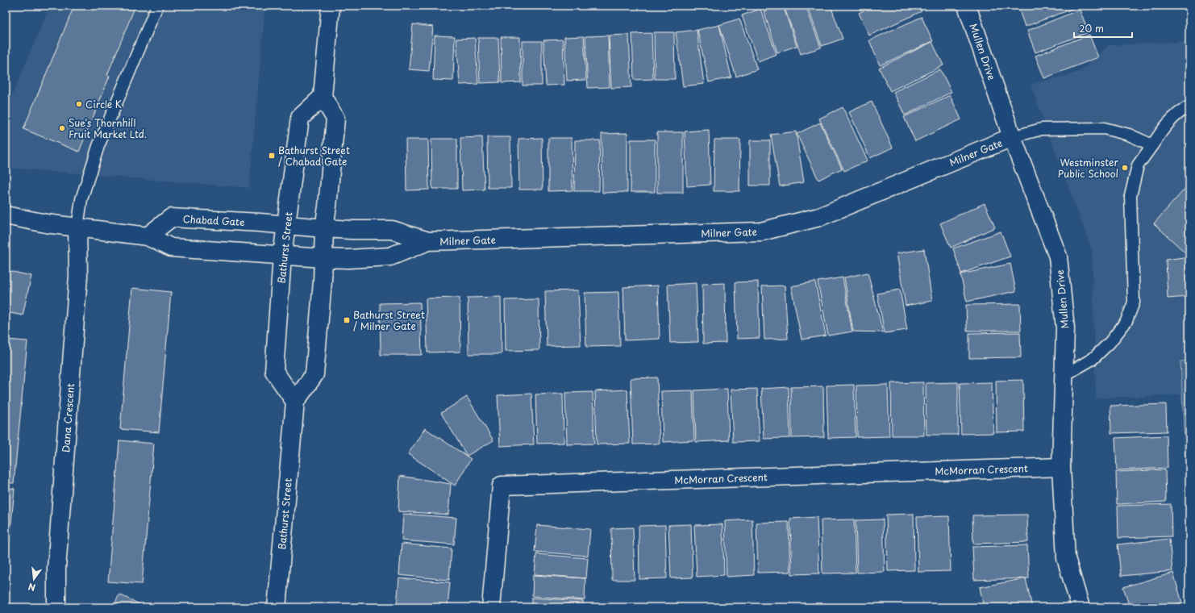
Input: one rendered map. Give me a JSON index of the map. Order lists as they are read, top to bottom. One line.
{"streets":{"street":["Mullen Drive","Milner Gate","Chabad Gate","Bathurst Street","Dana Crescent","McMorran Crescent"]},"crossings":[["Mullen Drive","Milner Gate"],["Mullen Drive","McMorran Crescent"],["Milner Gate","Chabad Gate"],["Milner Gate","Bathurst Street"],["Chabad Gate","Bathurst Street"]],"places":{"other":["Circle K","Sue's Thornhill Fruit Market Ltd.","Westminster Public School"],"transit":["Bathurst Street / Chabad Gate","Bathurst Street / Milner Gate"]},"scale_bar":"20 m","north":"bottom"}
